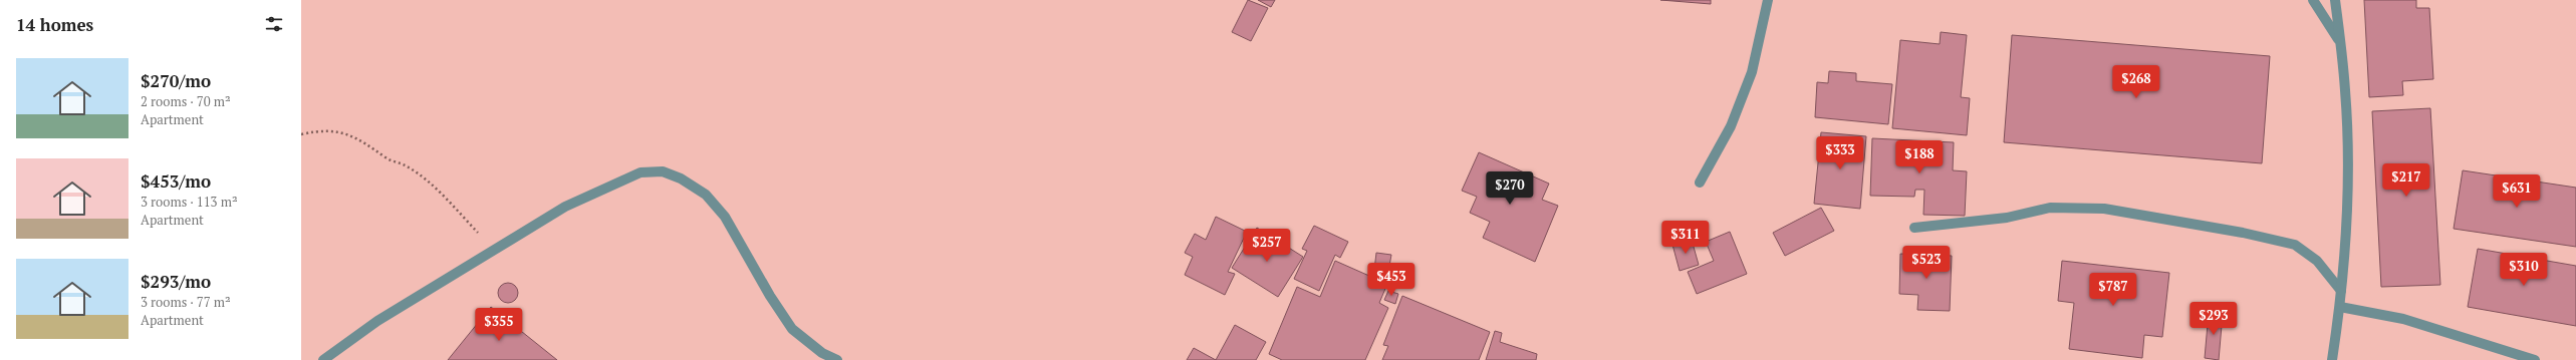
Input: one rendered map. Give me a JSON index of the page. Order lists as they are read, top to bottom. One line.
{"page":{"heading":"14 homes","list":[{"name":"$270/mo","note":"2 rooms · 70 m² · Apartment"},{"name":"$453/mo","note":"3 rooms · 113 m² · Apartment"},{"name":"$293/mo","note":"3 rooms · 77 m² · Apartment"}],"price":["$268","$333","$188","$217","$270","$631","$311","$257","$523","$310","$453","$787","$293","$355"]}}
